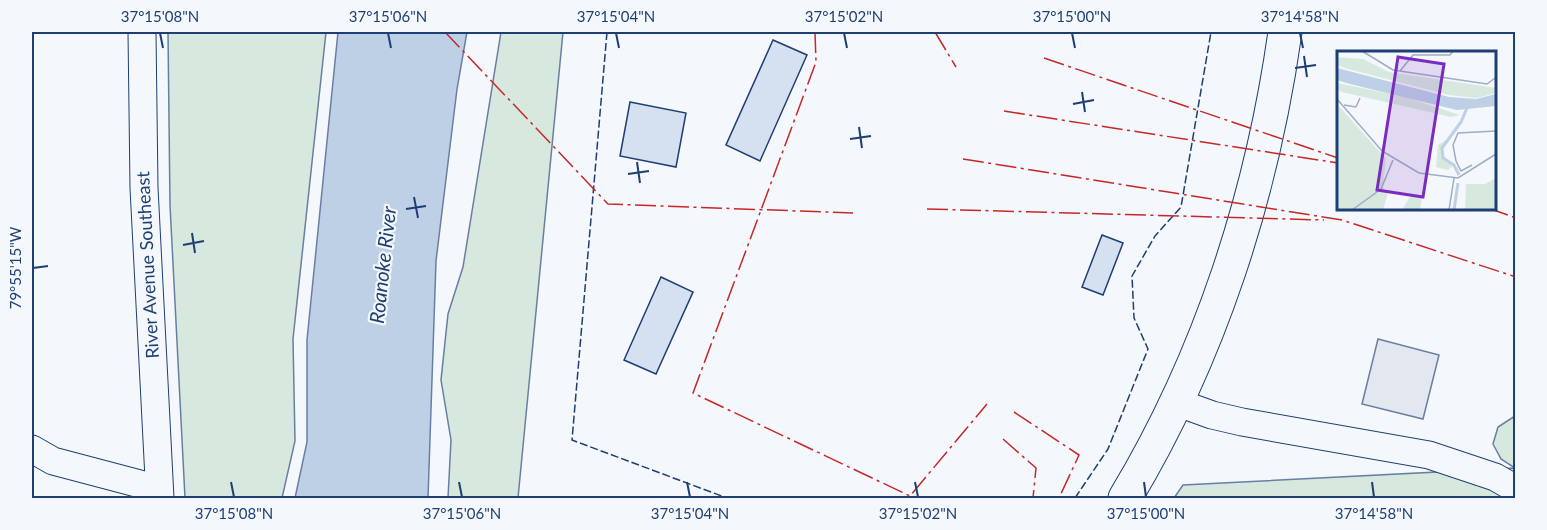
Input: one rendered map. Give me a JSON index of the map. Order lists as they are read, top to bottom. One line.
{"streets":{"street":["River Avenue Southeast"]},"water":["Roanoke River"],"coordinates":["37°15'08\"N","37°15'06\"N","37°15'04\"N","37°15'02\"N","37°15'00\"N","37°14'58\"N","79°55'15\"W"]}
